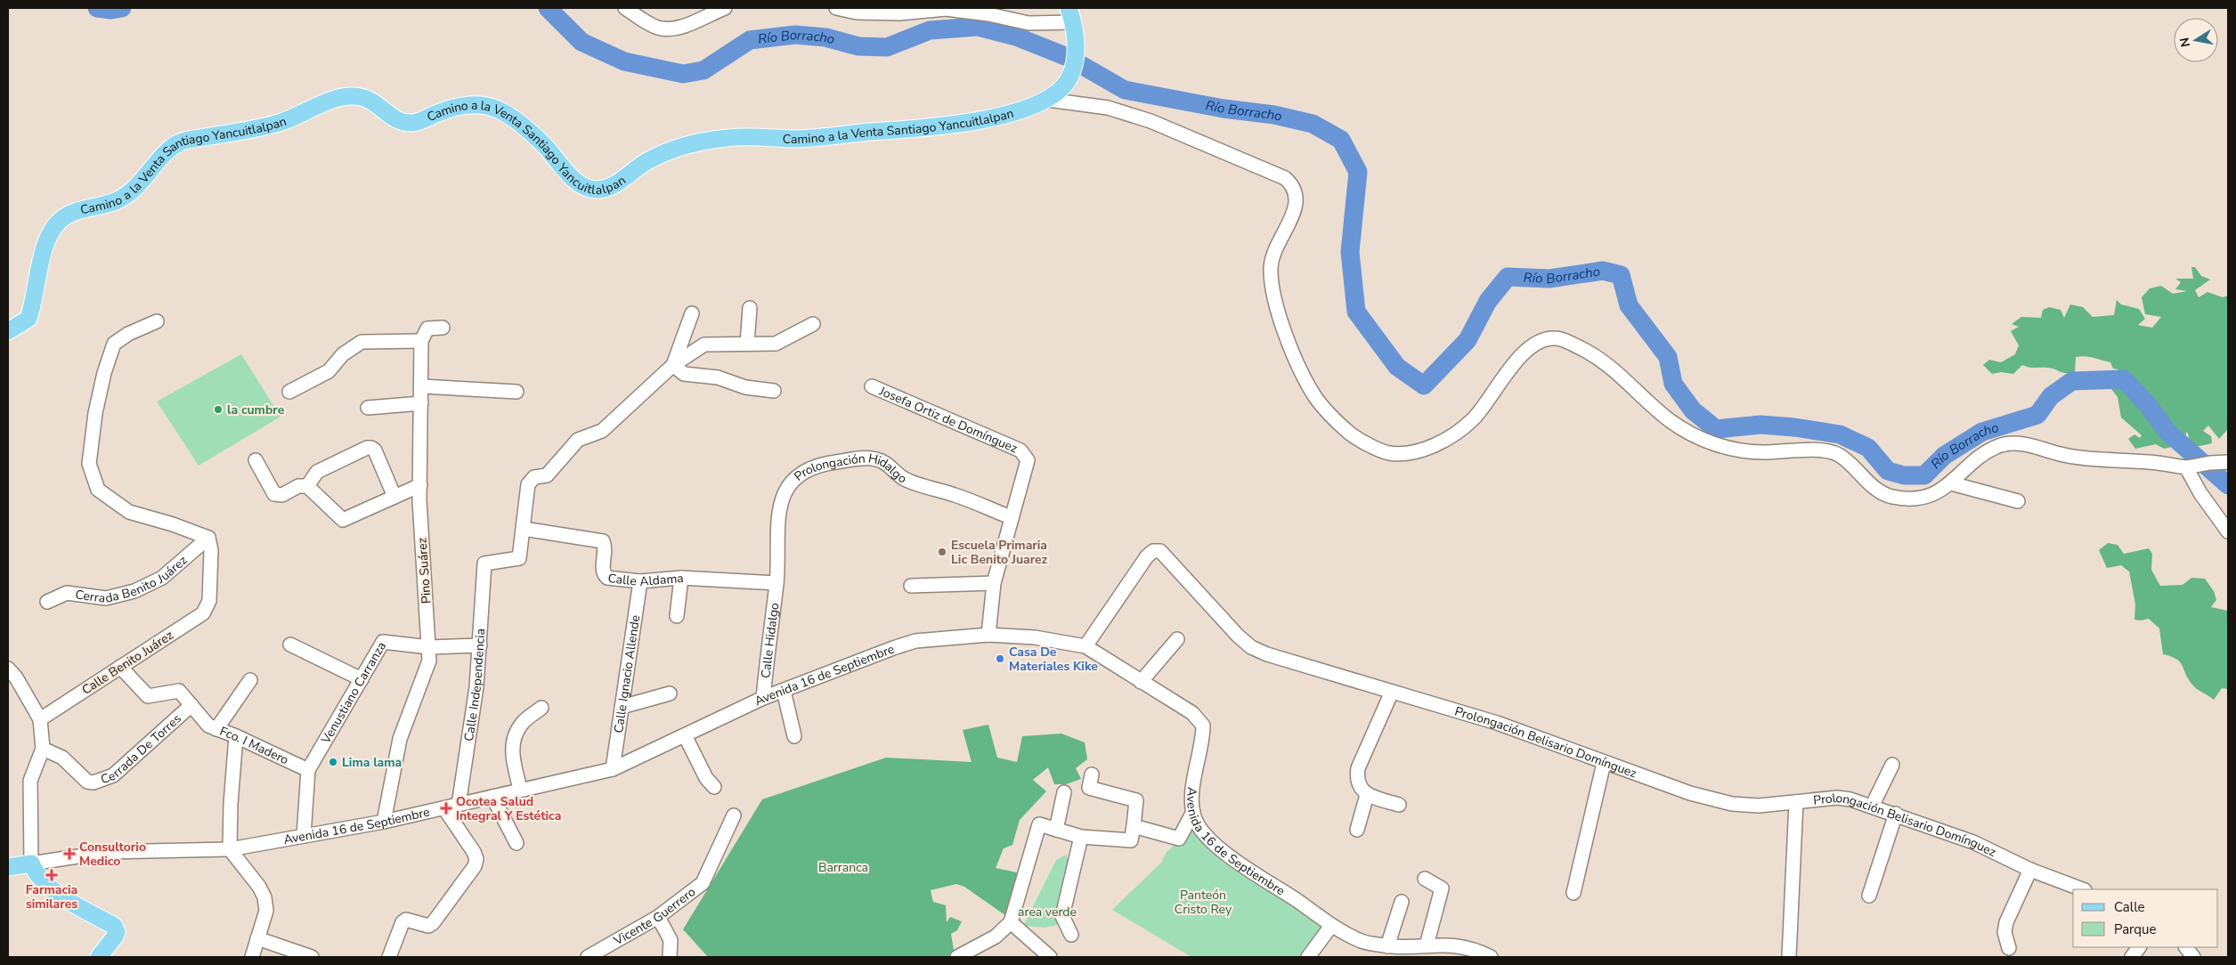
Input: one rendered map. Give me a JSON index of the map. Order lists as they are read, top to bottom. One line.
{"streets":{"main road":["Camino a la Venta Santiago Yancuitlalpan","Avenida 16 de Septiembre"],"street":["Josefa Ortiz de Domínguez","Prolongación Hidalgo","Pino Suárez","Cerrada Benito Juárez","Calle Aldama","Calle Hidalgo","Calle Benito Juárez","Calle Ignacio Allende","Calle Independencia","Venustiano Carranza","Prolongación Belisario Domínguez","Fco. I Madero","Cerrada De Torres","Vicente Guerrero"]},"crossings":[["Josefa Ortiz de Domínguez","Prolongación Hidalgo"],["Josefa Ortiz de Domínguez","Avenida 16 de Septiembre"],["Prolongación Hidalgo","Calle Aldama"],["Prolongación Hidalgo","Calle Hidalgo"],["Pino Suárez","Avenida 16 de Septiembre"],["Pino Suárez","Venustiano Carranza"],["Cerrada Benito Juárez","Calle Benito Juárez"],["Calle Aldama","Calle Hidalgo"],["Calle Aldama","Calle Ignacio Allende"],["Calle Aldama","Calle Independencia"],["Calle Hidalgo","Avenida 16 de Septiembre"],["Calle Benito Juárez","Fco. I Madero"],["Calle Ignacio Allende","Avenida 16 de Septiembre"],["Avenida 16 de Septiembre","Calle Independencia"],["Avenida 16 de Septiembre","Venustiano Carranza"],["Avenida 16 de Septiembre","Prolongación Belisario Domínguez"],["Calle Independencia","Venustiano Carranza"],["Venustiano Carranza","Fco. I Madero"],["Fco. I Madero","Cerrada De Torres"]],"water":["Río Borracho"],"parks":["Barranca","Panteón Cristo Rey","area verde"],"places":{"other":["la cumbre","Escuela Primaria Lic Benito Juarez","Casa De Materiales Kike","Lima lama"],"health":["Ocotea Salud Integral Y Estética","Consultorio Medico","Farmacia similares"]},"legend":["Calle","Parque"],"north":"left"}
